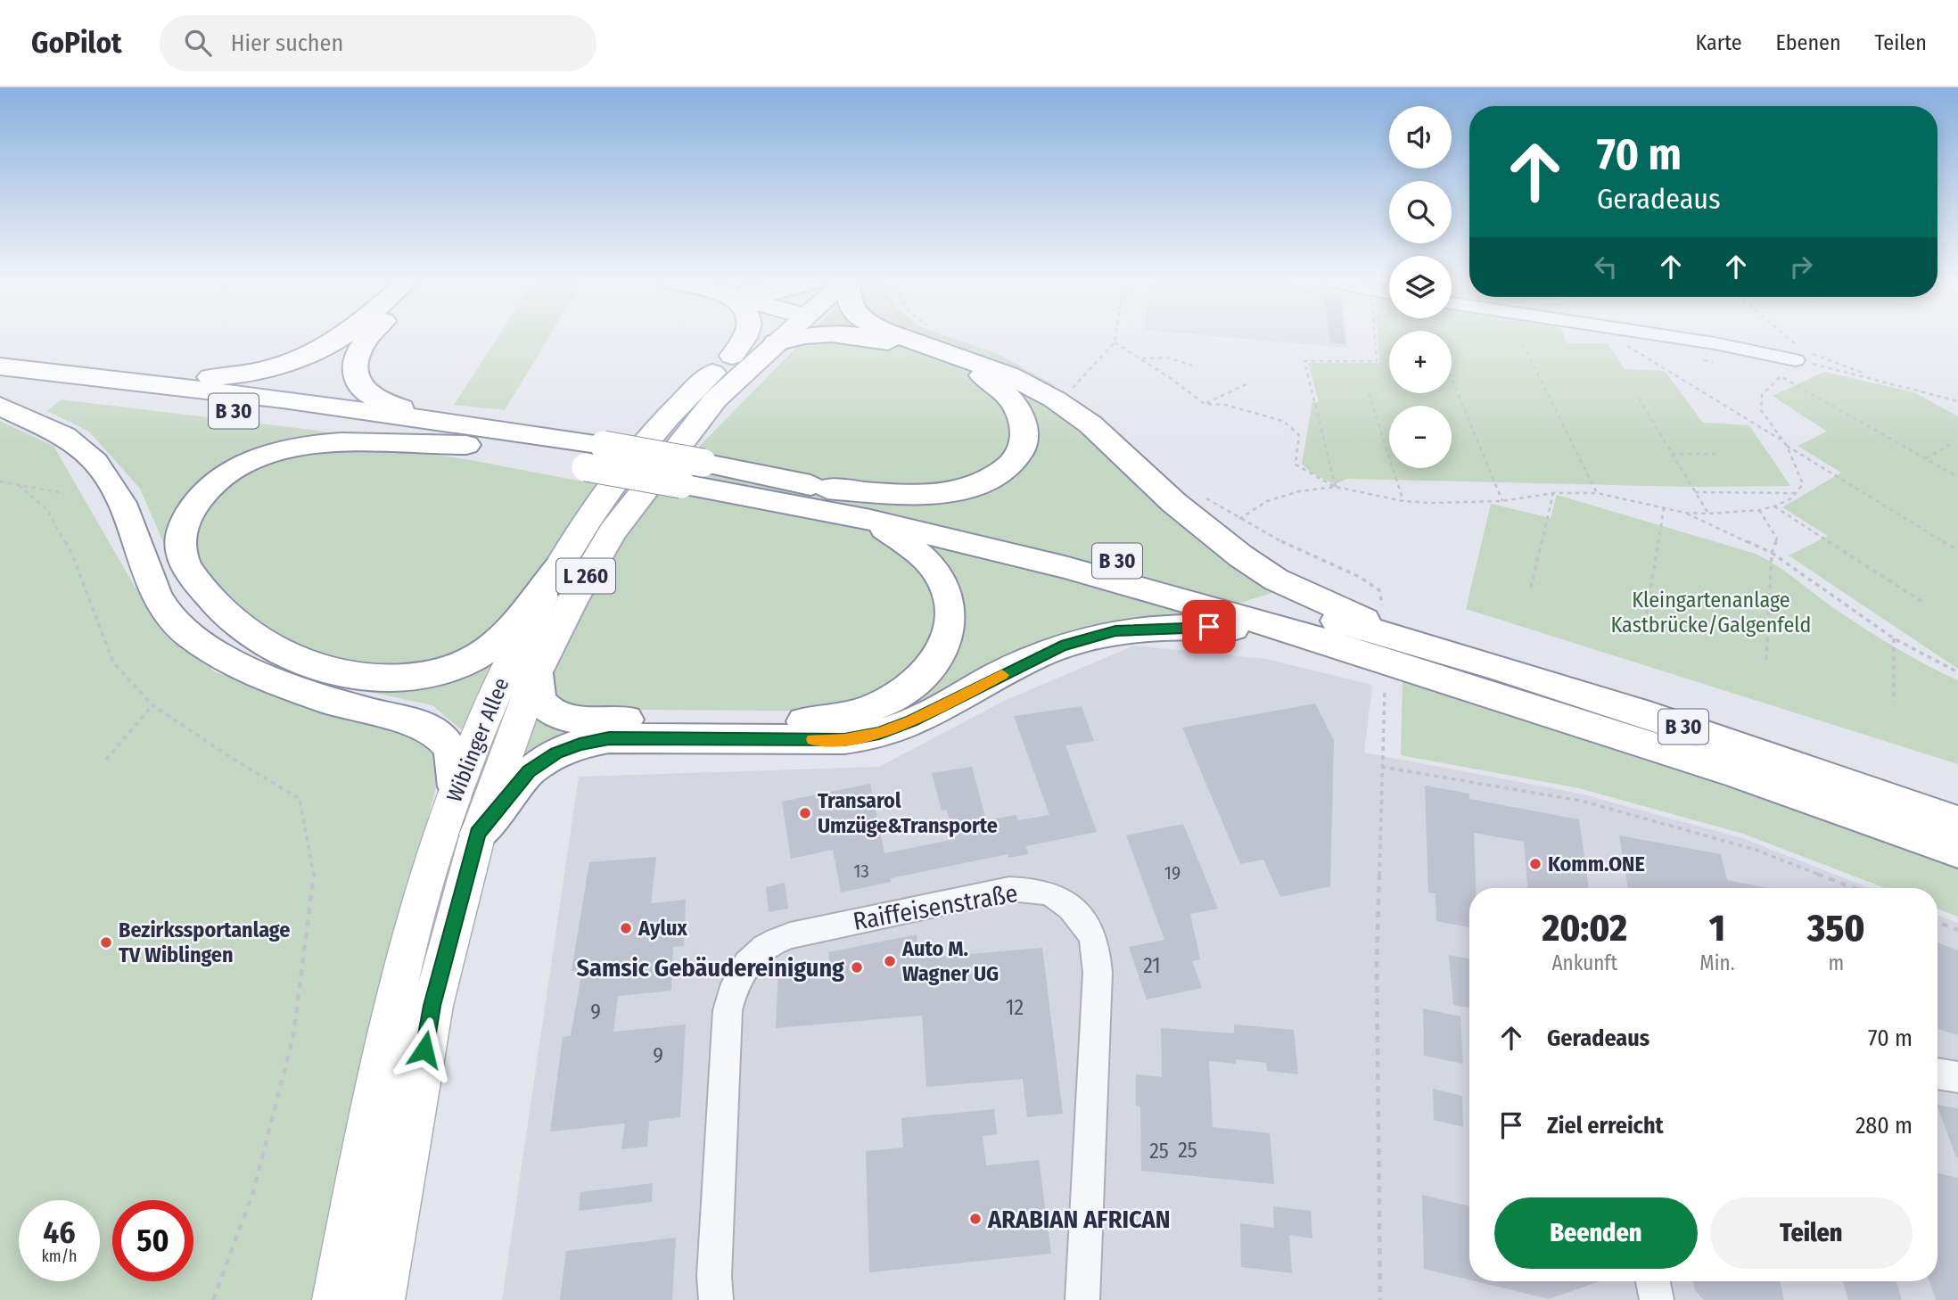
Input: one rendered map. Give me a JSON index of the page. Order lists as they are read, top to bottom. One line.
{"streets":{"main road":["B 30","L 260","Wiblinger Allee"],"street":["Raiffeisenstraße"]},"crossings":[["L 260","Wiblinger Allee"]],"parks":["Kleingartenanlage Kastbrücke/Galgenfeld"],"places":["Transarol Umzüge&Transporte","Komm.ONE","Aylux","Bezirkssportanlage TV Wiblingen","Auto M. Wagner UG","Samsic Gebäudereinigung","ARABIAN AFRICAN"],"house_numbers":["13","19","21","12","9","9","25","25"],"page":{"header":"GoPilot","search":"Hier suchen","nav":["Karte","Ebenen","Teilen"],"map_buttons":["+","−"],"turn":["70 m","Geradeaus"],"eta":["20:02","Ankunft","1","Min.","350","m"],"list":[{"name":"Geradeaus","value":"70 m"},{"name":"Ziel erreicht","value":"280 m"}],"buttons":["Beenden","Teilen"],"speed":"46 km/h","limit":"50"}}
